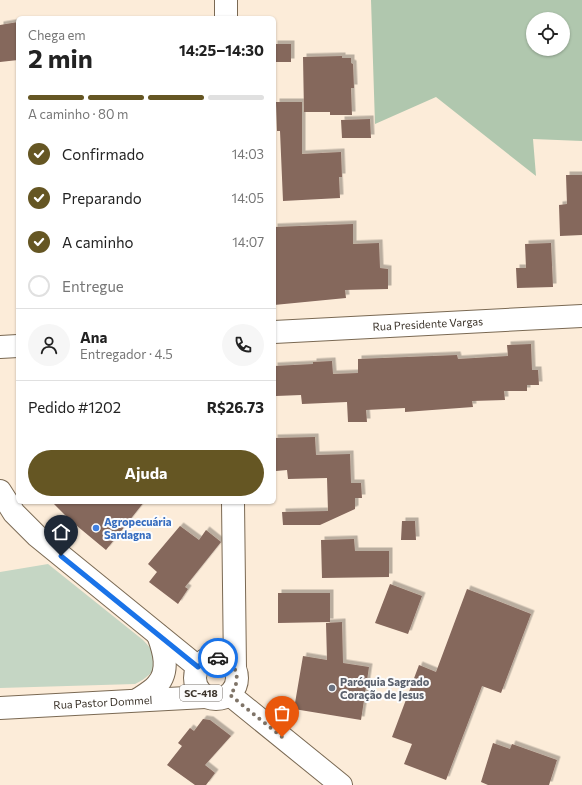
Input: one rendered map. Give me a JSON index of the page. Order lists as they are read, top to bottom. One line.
{"streets":{"main road":["Rua Presidente Vargas","SC-418","Rua Pastor Dommel"]},"crossings":[["SC-418","Rua Pastor Dommel"]],"places":["Agropecuária Sardagna","Paróquia Sagrado Coração de Jesus"],"page":{"heading":["2 min","Chega em","14:25–14:30"],"panel":["Ana","Entregador · 4.5","Pedido #1202","R$26.73"],"bar":"A caminho · 80 m","list":[["Confirmado","14:03"],["Preparando","14:05"],["A caminho","14:07"],"Entregue"],"buttons":"Ajuda"}}
